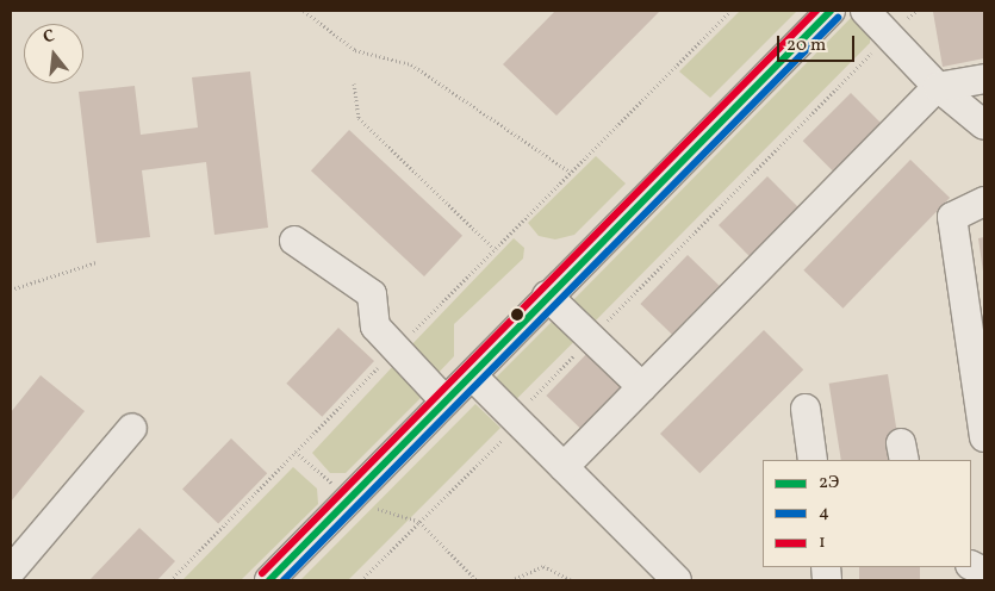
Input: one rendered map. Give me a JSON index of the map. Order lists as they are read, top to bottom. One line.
{"lines":["transit line 2Э","transit line 1","transit line 4"],"legend":["2Э","4","1"],"scale_bar":"20 m","north":"top"}
